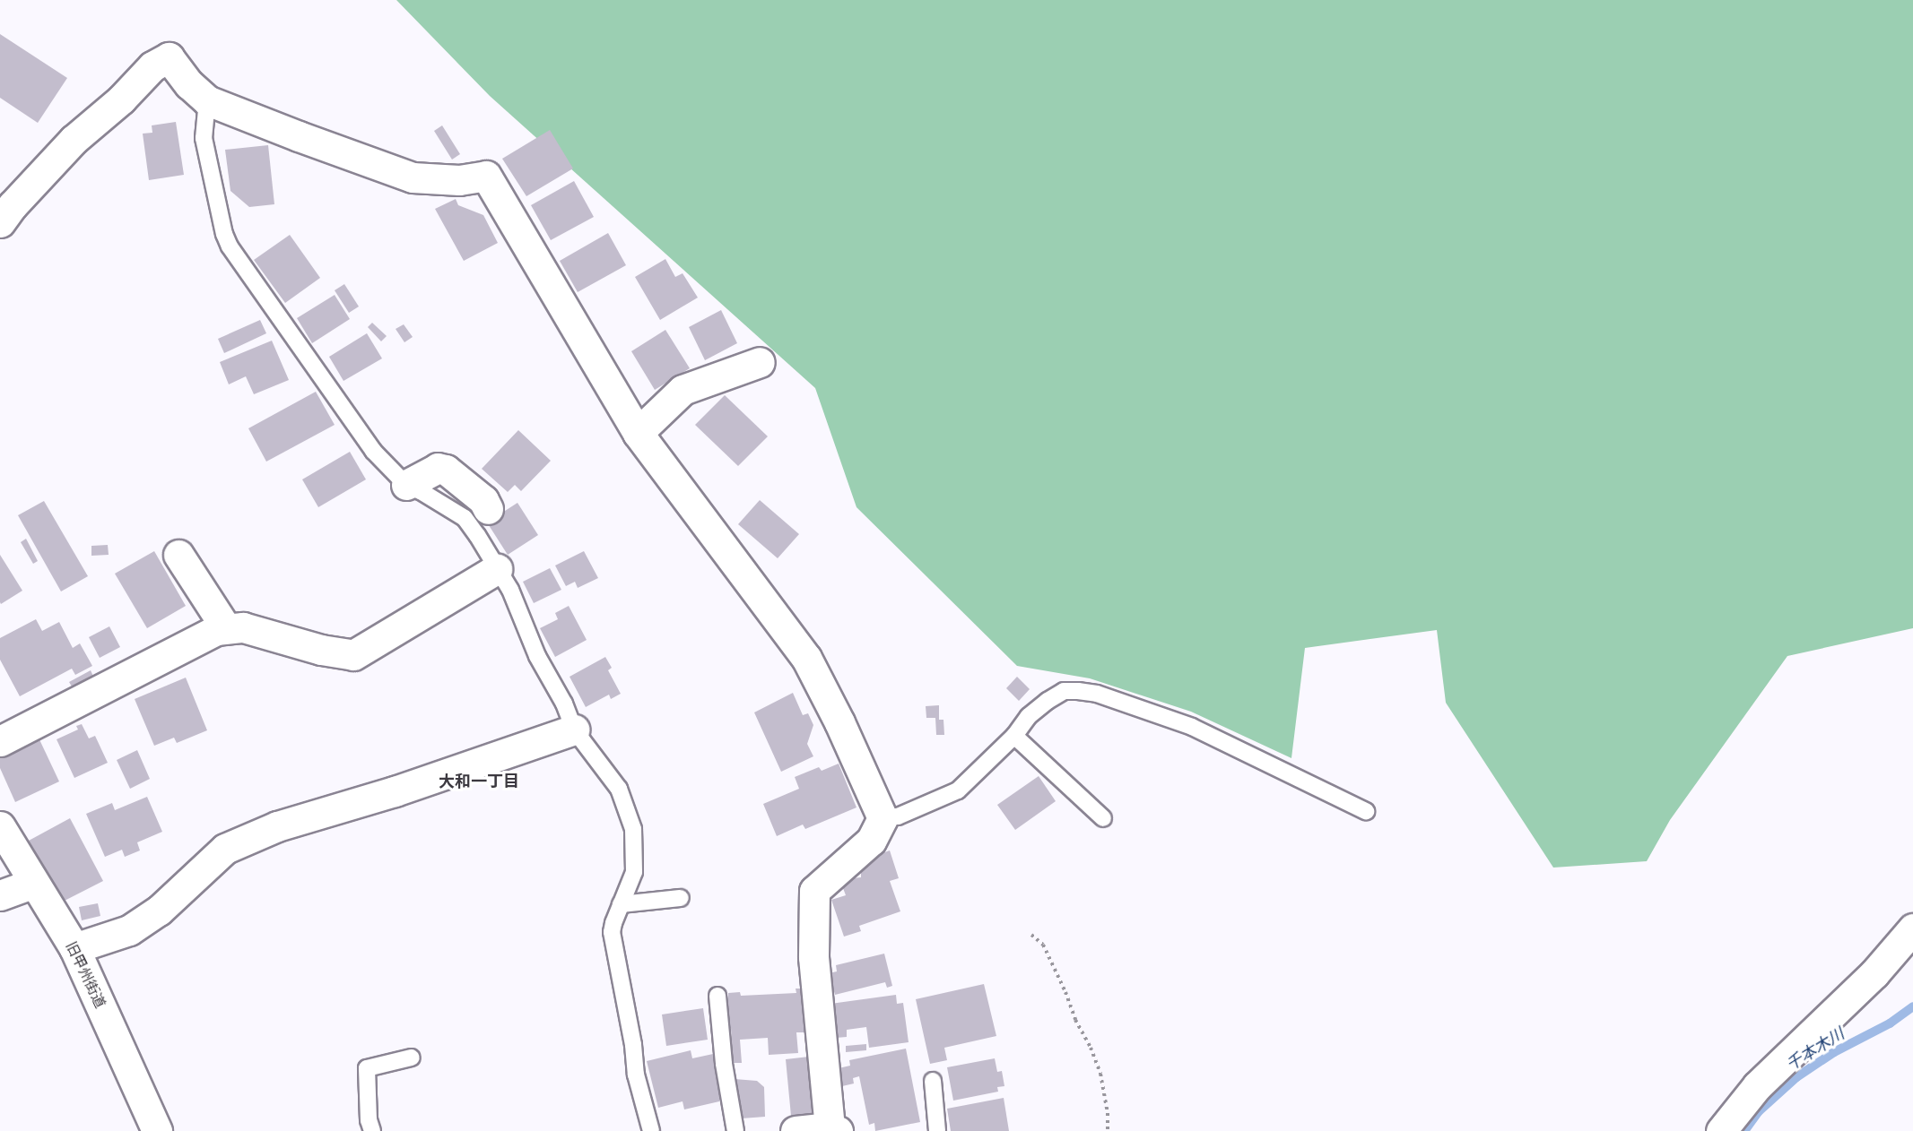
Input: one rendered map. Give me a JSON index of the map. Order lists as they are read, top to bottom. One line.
{"streets":{"street":["旧甲州街道"]},"districts":["大和一丁目"],"water":["千本木川"]}
